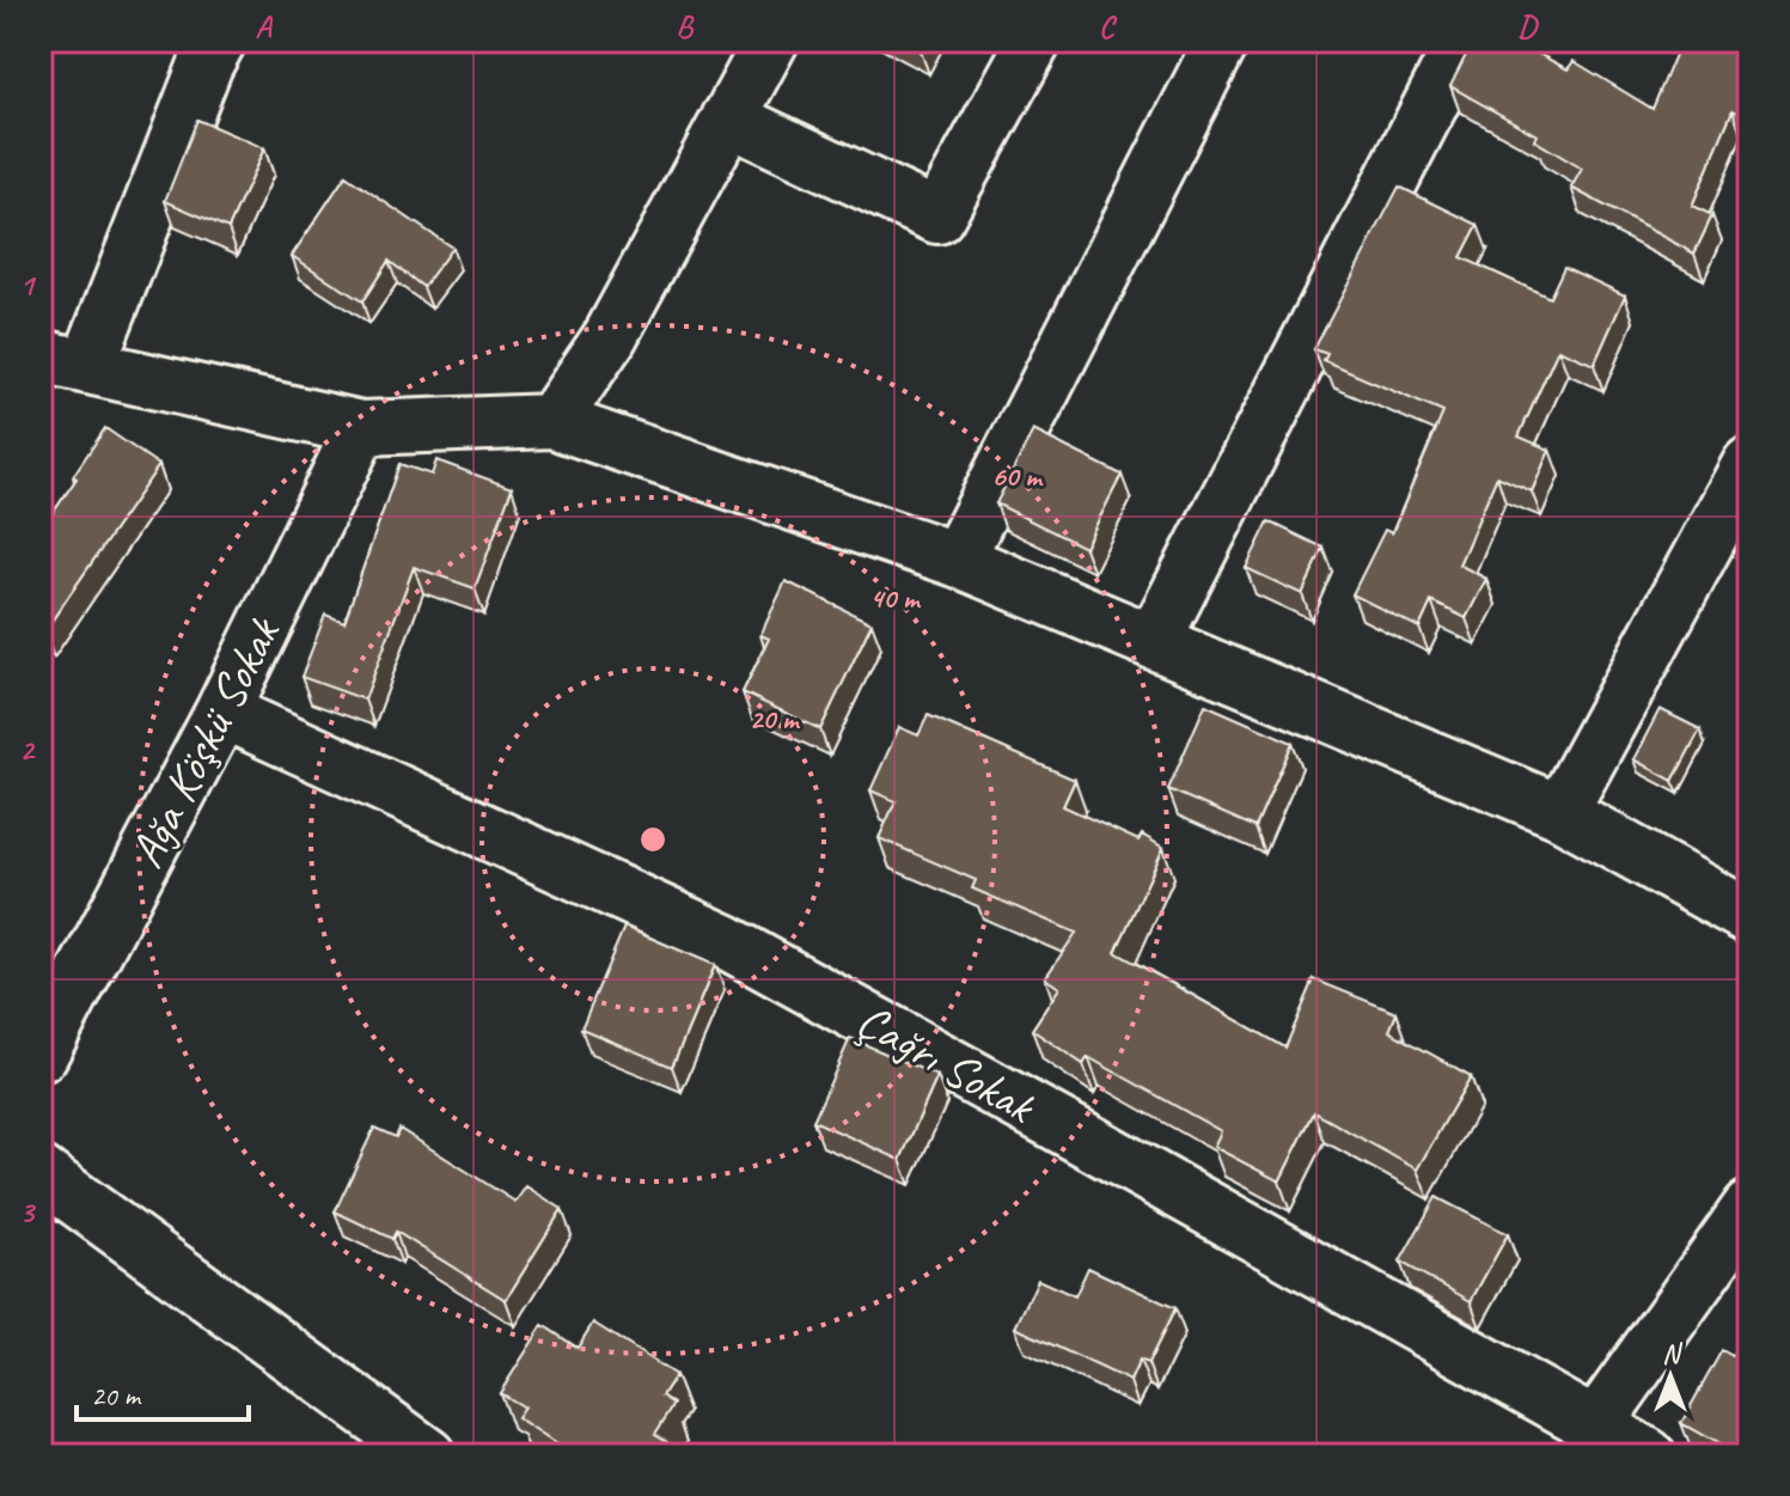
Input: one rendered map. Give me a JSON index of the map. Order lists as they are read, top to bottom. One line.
{"streets":{"street":["Ağa Köşkü Sokak","Çağrı Sokak"]},"crossings":[["Ağa Köşkü Sokak","Çağrı Sokak"]],"scale_bar":"20 m","north":"top","grid":{"columns":["A","B","C","D"],"rows":["1","2","3"]},"rings":["60 m","40 m","20 m"]}
